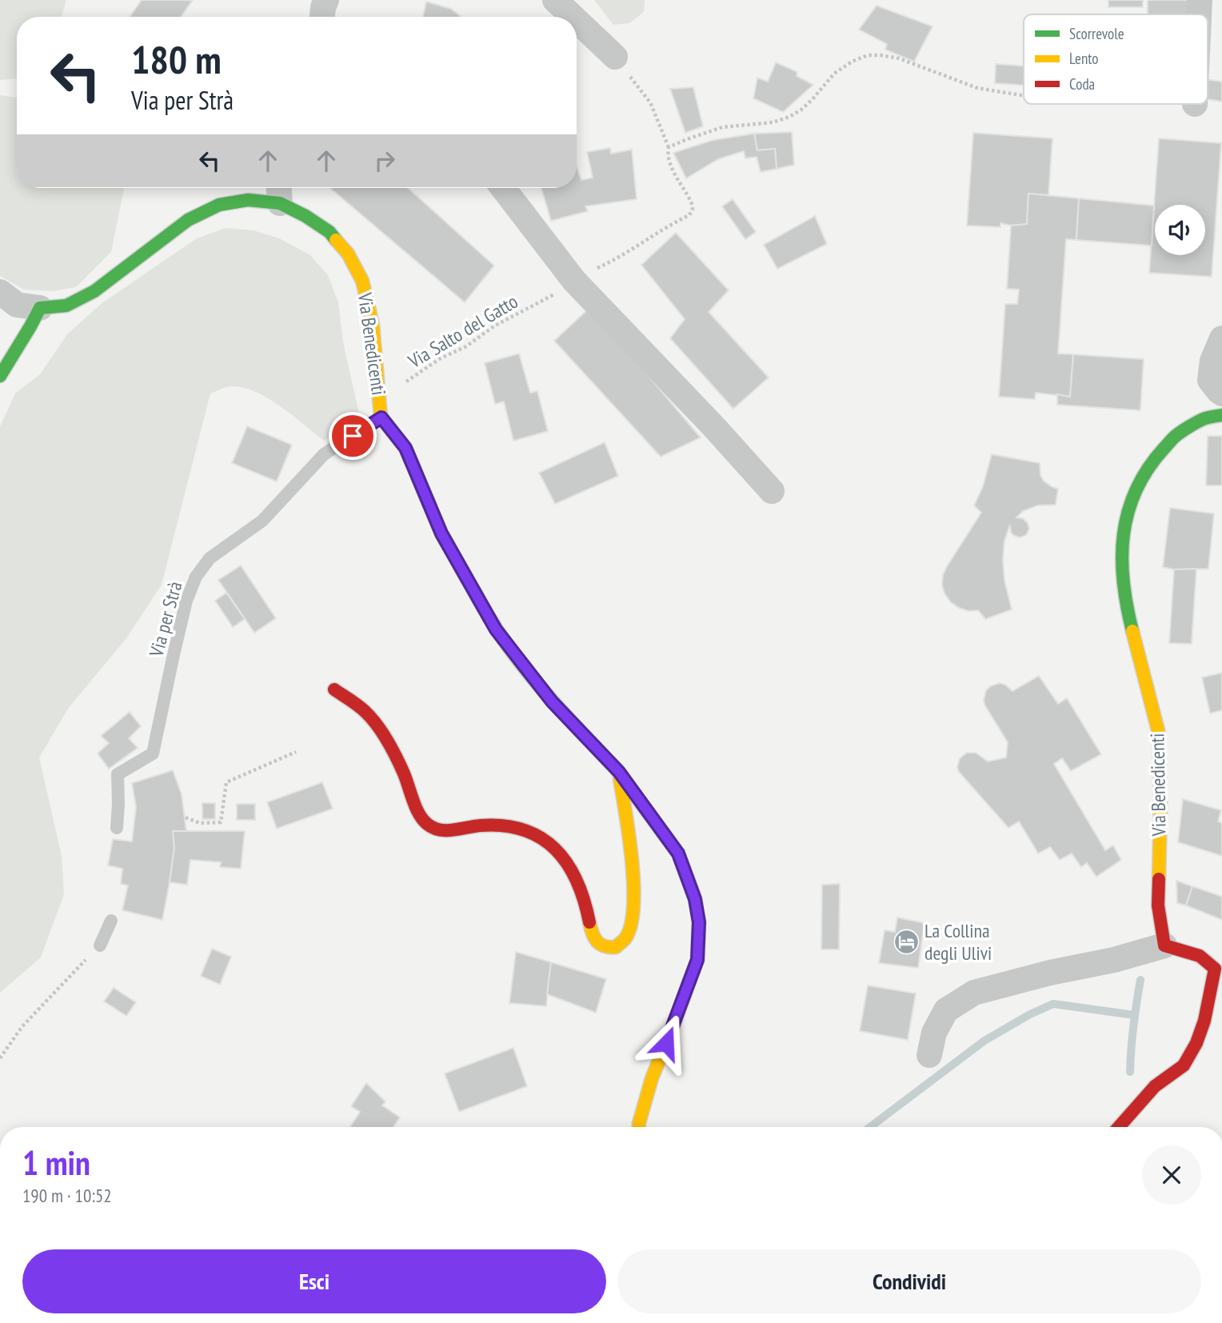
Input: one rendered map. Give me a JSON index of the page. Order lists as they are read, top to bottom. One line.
{"streets":{"street":["Via Benedicenti"],"lane":["Via per Strà"],"path":["Via Salto del Gatto"]},"crossings":[["Via Salto del Gatto","Via Benedicenti"],["Via Benedicenti","Via per Strà"]],"places":{"hotel":["La Collina degli Ulivi"]},"legend":["Scorrevole","Lento","Coda"],"page":{"turn":["180 m","Via per Strà"],"heading":["1 min","190 m · 10:52"],"buttons":["Esci","Condividi"]}}
